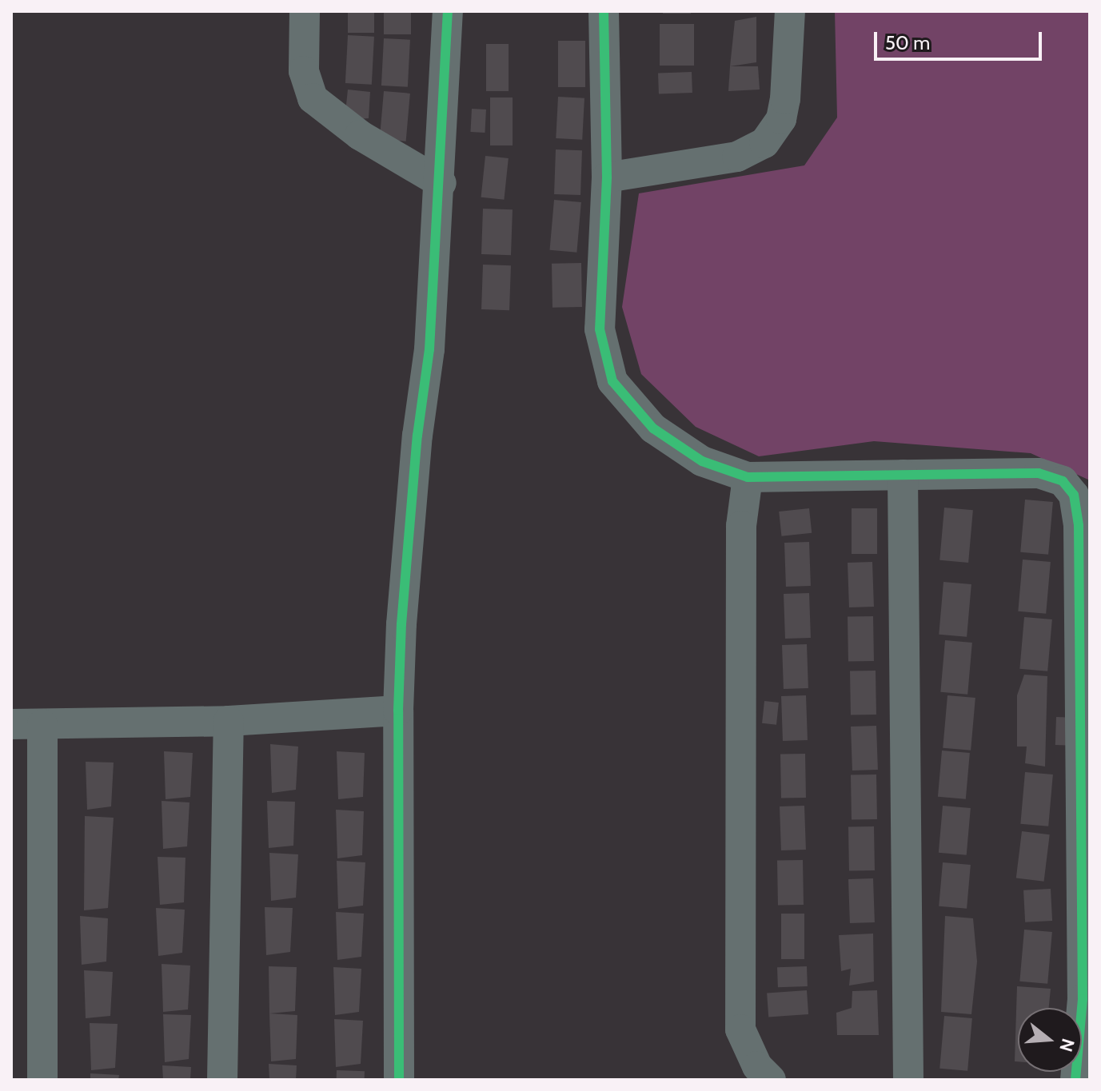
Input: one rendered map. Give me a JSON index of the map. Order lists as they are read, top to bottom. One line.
{"scale_bar":"50 m","north":"right"}
